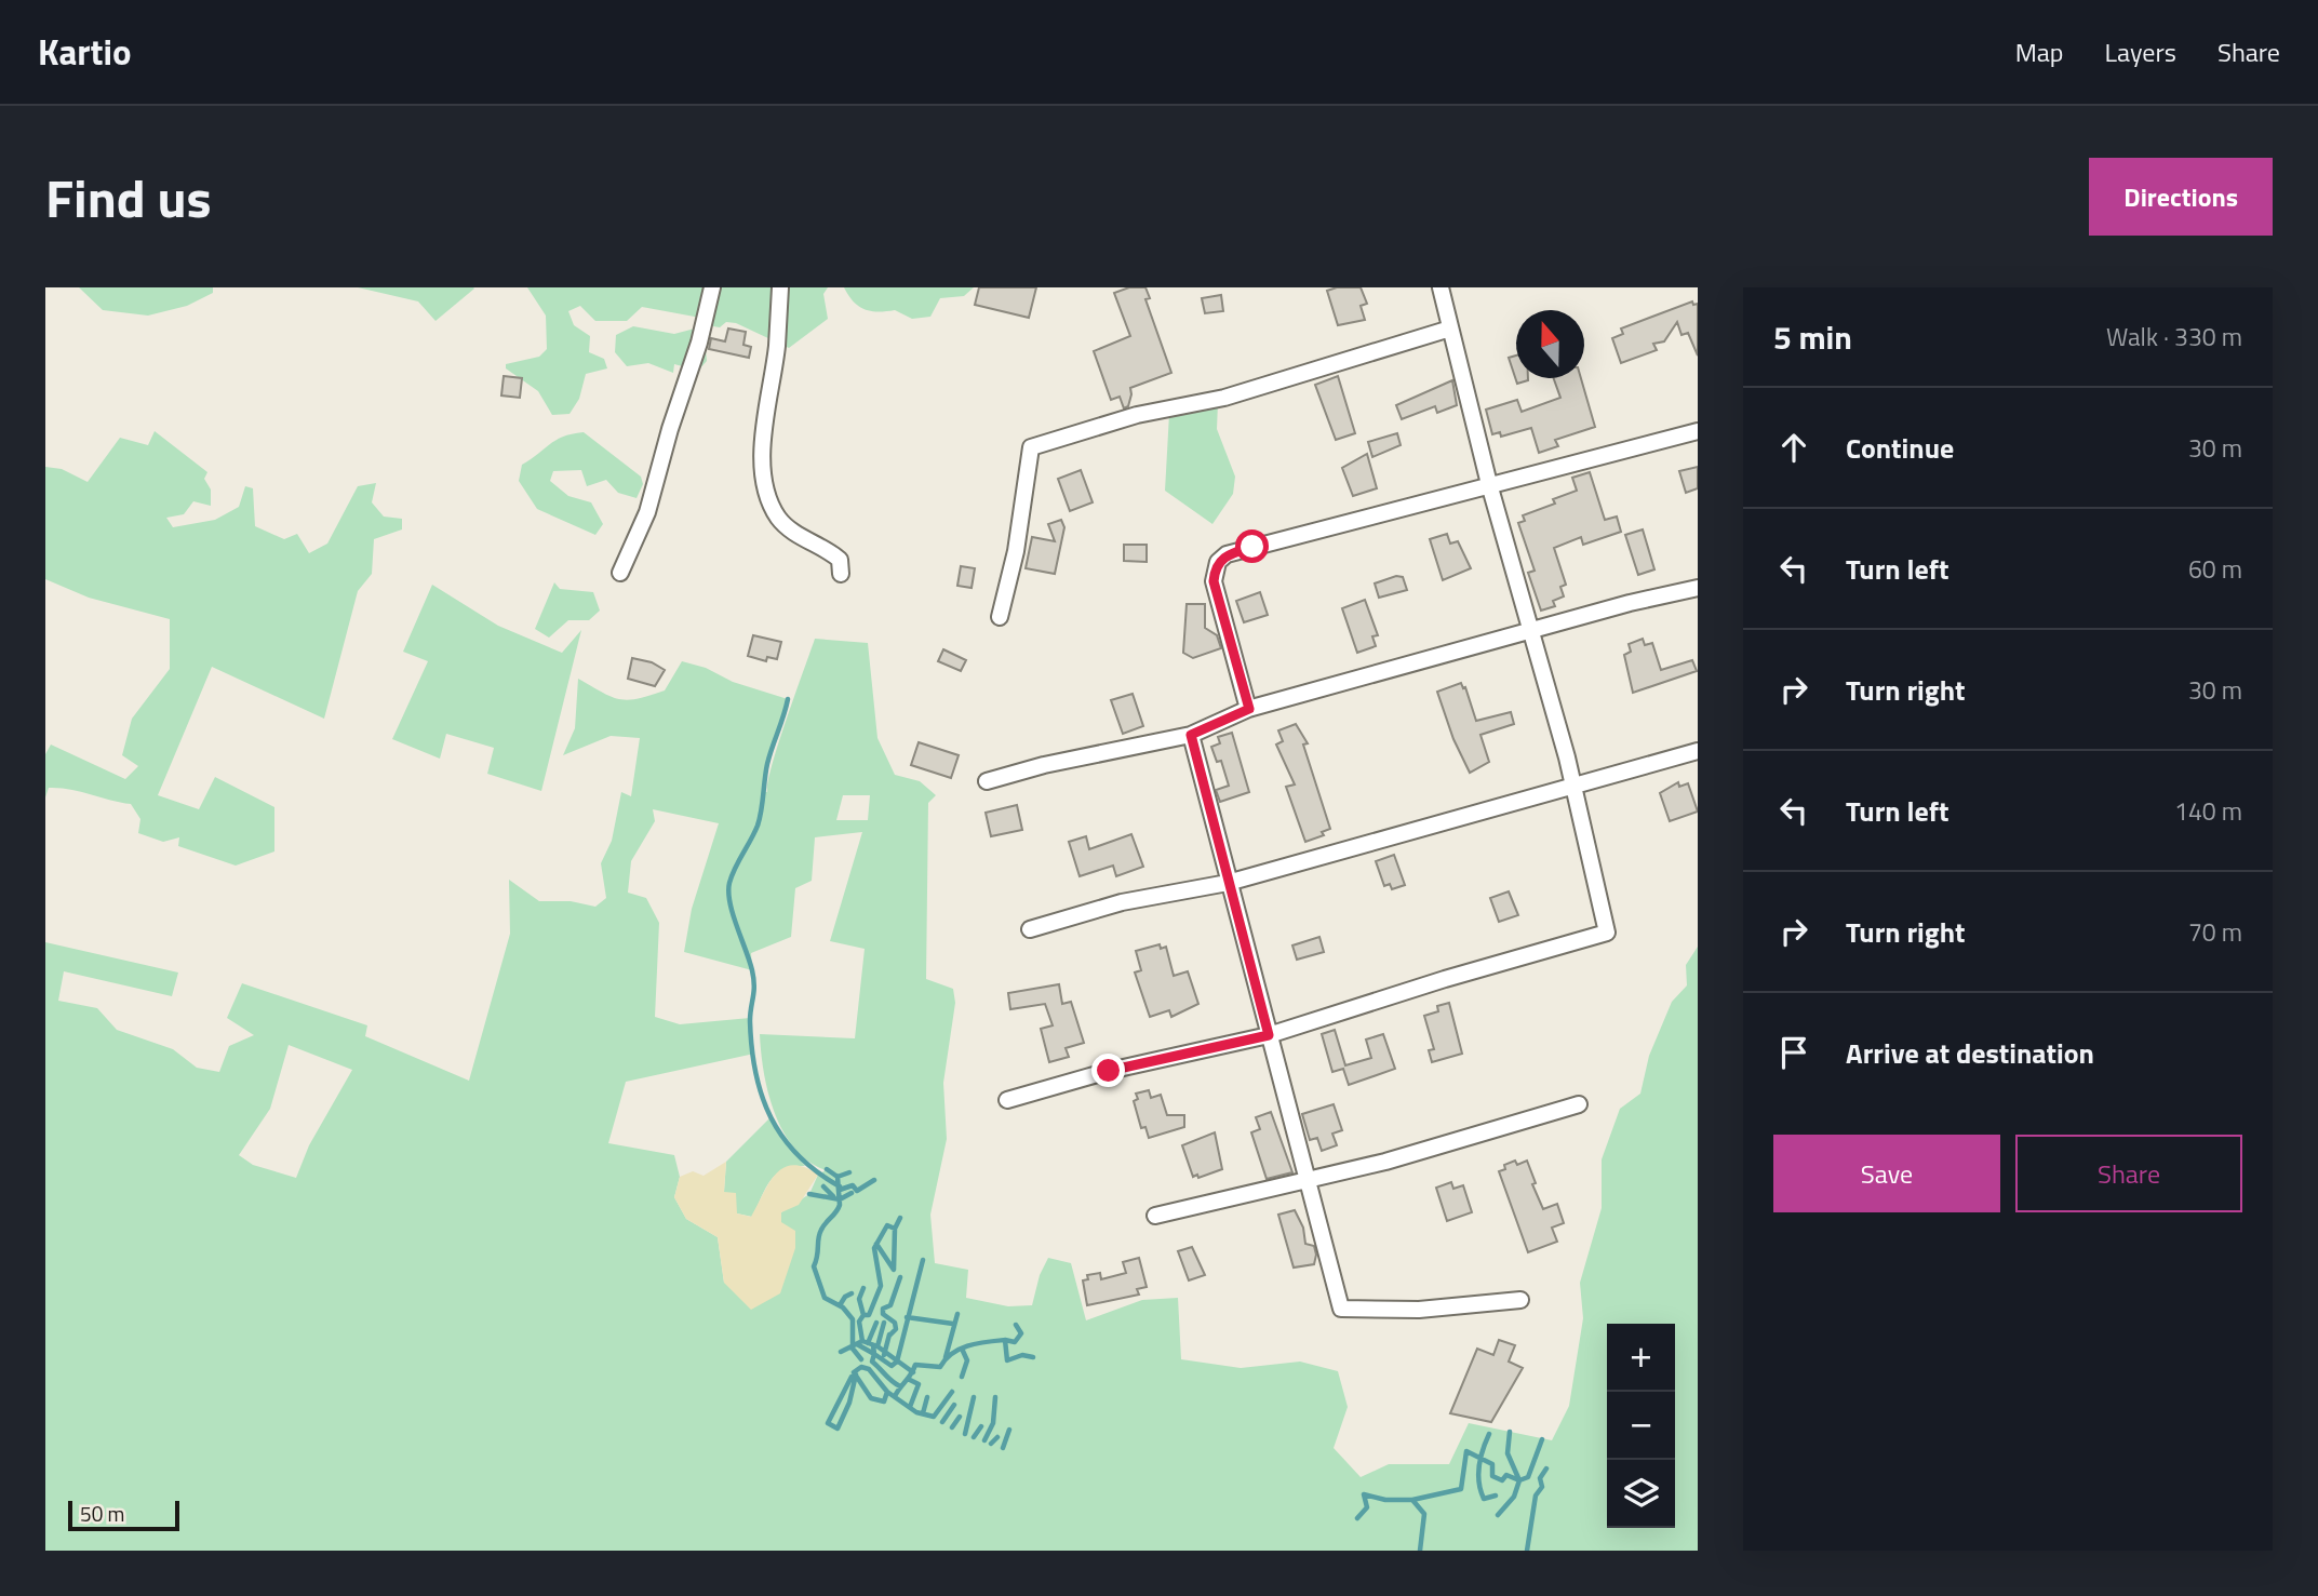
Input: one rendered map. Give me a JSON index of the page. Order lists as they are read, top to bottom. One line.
{"scale_bar":"50 m","north":"top","page":{"header":"Kartio","nav":["Map","Layers","Share"],"title":"Find us","buttons":["Directions",["Save","Share"]],"heading":["5 min","Walk · 330 m"],"list":[["Continue","30 m"],["Turn left","60 m"],["Turn right","30 m"],["Turn left","140 m"],["Turn right","70 m"],"Arrive at destination"],"map_buttons":["+","−"],"scale":"50 m"}}
